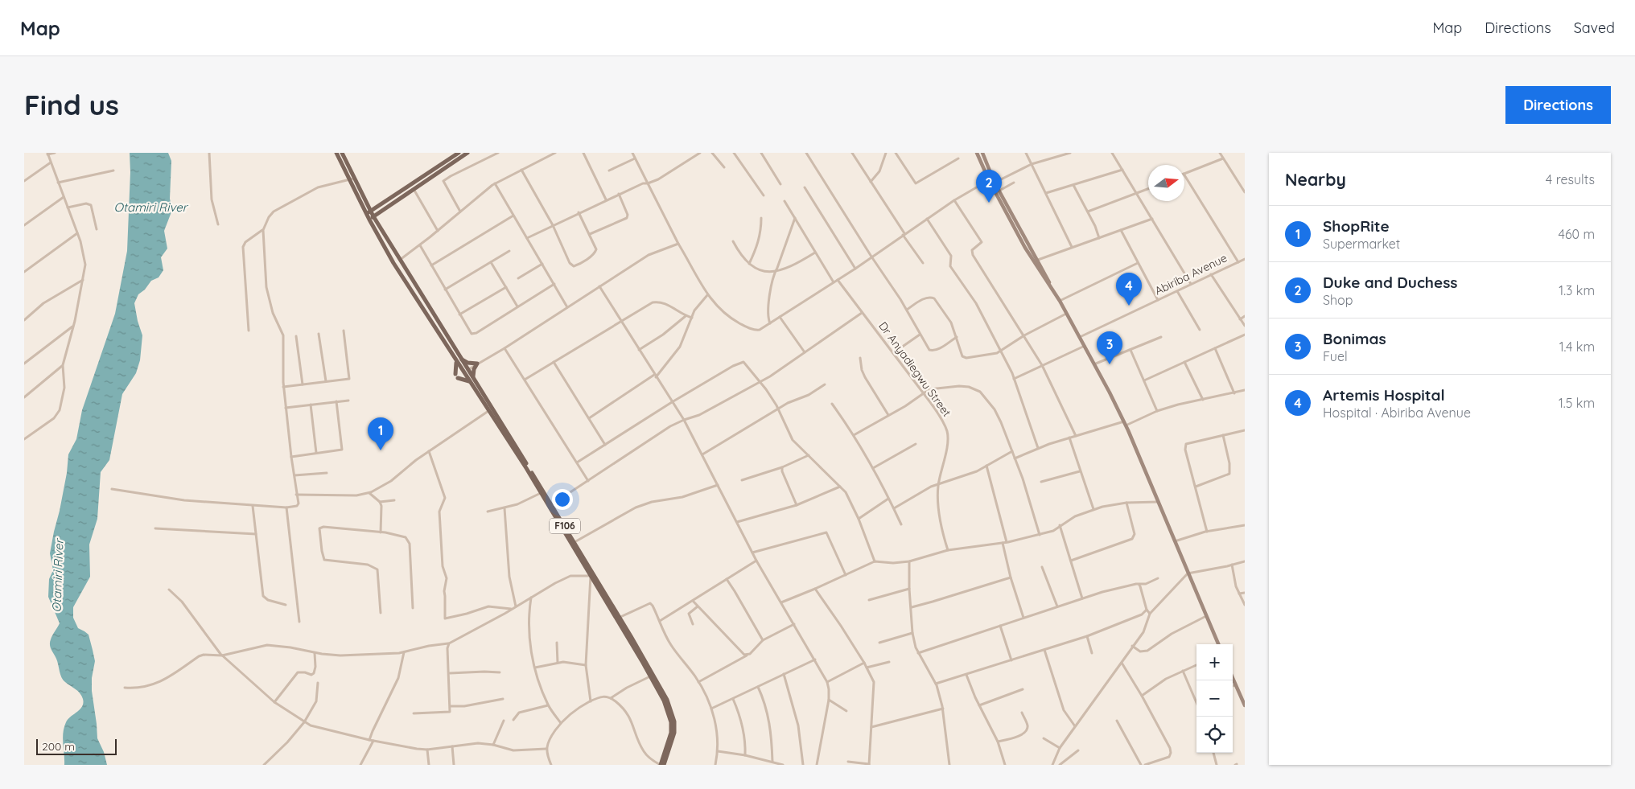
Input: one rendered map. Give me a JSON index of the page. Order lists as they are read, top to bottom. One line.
{"streets":{"main road":["F106"],"street":["Abiriba Avenue","Dr Anyadiegwu Street"]},"water":["Otamiri River"],"scale_bar":"200 m","north":"right","page":{"header":"Map","nav":["Map","Directions","Saved"],"buttons":"Directions","title":"Find us","heading":["Nearby","4 results"],"pins":["2","4","3","1"],"list":[{"mark":"1","name":"ShopRite","note":"Supermarket","value":"460 m"},{"mark":"2","name":"Duke and Duchess","note":"Shop","value":"1.3 km"},{"mark":"3","name":"Bonimas","note":"Fuel","value":"1.4 km"},{"mark":"4","name":"Artemis Hospital","note":"Hospital · Abiriba Avenue","value":"1.5 km"}],"map_buttons":["+","−"],"scale":"200 m"}}
